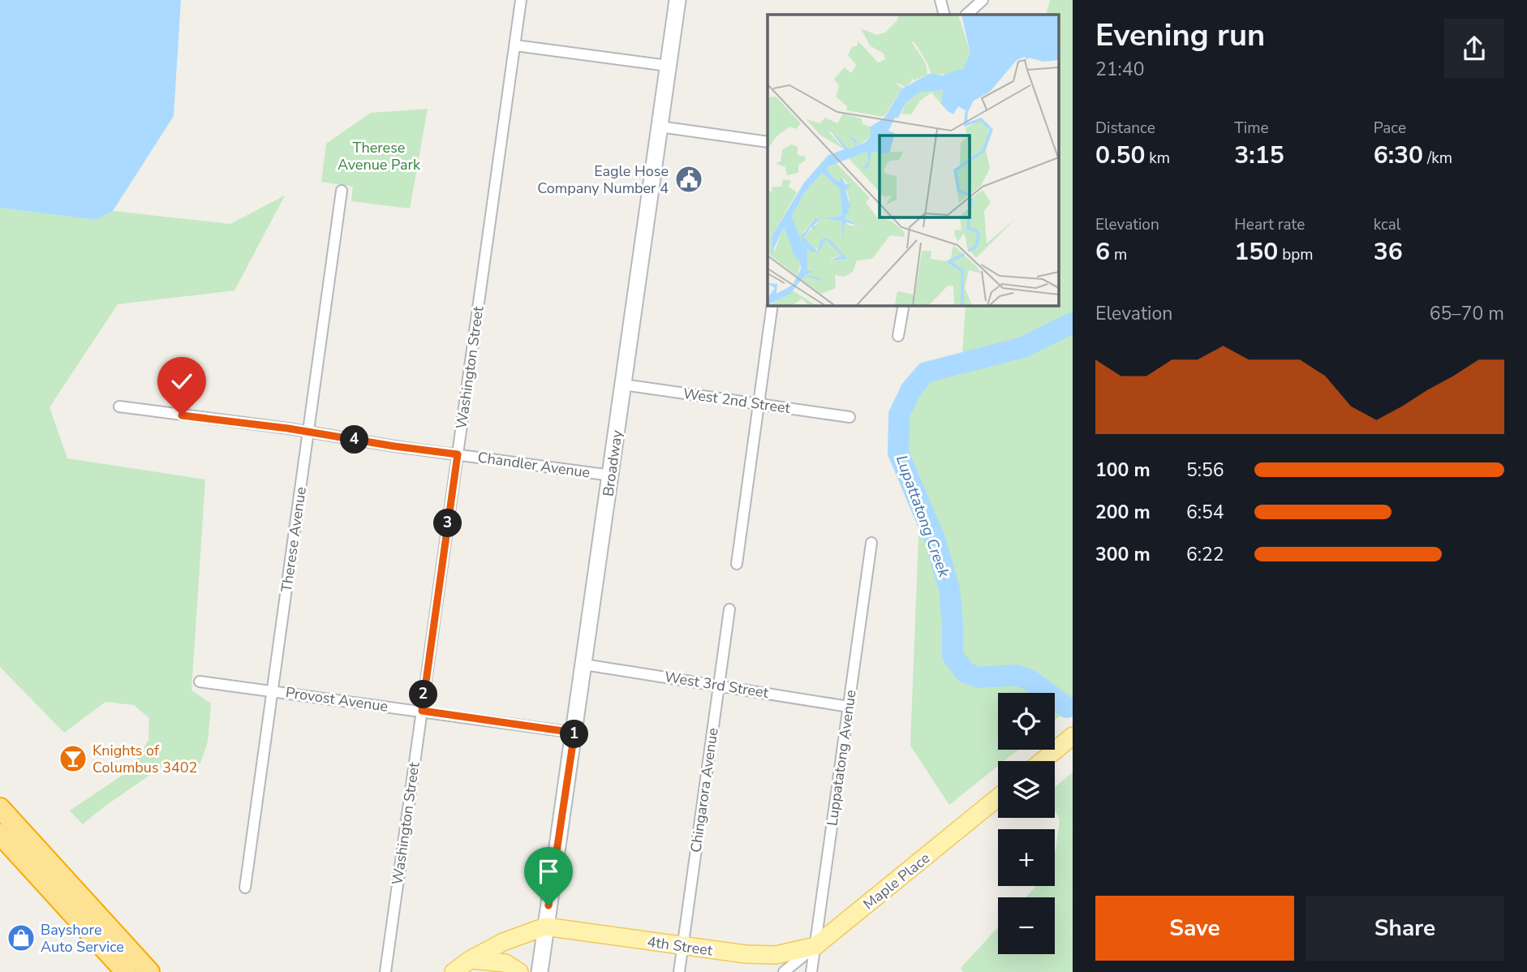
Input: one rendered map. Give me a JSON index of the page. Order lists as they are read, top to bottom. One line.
{"streets":{"main road":["Broadway","Maple Place","4th Street"],"street":["Washington Street","West 2nd Street","Chandler Avenue","Therese Avenue","West 3rd Street","Provost Avenue","Luppatatong Avenue","Chingarora Avenue"]},"crossings":[["Washington Street","Chandler Avenue"],["Washington Street","Provost Avenue"],["West 2nd Street","Broadway"],["Broadway","Chandler Avenue"],["Broadway","West 3rd Street"],["Broadway","Provost Avenue"],["Broadway","4th Street"],["Chandler Avenue","Therese Avenue"],["Therese Avenue","Provost Avenue"],["West 3rd Street","Luppatatong Avenue"],["West 3rd Street","Chingarora Avenue"],["Luppatatong Avenue","Maple Place"],["Luppatatong Avenue","4th Street"],["Chingarora Avenue","4th Street"],["Maple Place","4th Street"]],"water":["Lupattatong Creek"],"parks":["Therese Avenue Park"],"places":{"public building":["Eagle Hose Company Number 4"],"bar":["Knights of Columbus 3402"],"shop":["Bayshore Auto Service"]},"page":{"heading":["Evening run","21:40"],"stats":[["Distance","0.50 km"],["Time","3:15"],["Pace","6:30 /km"],["Elevation","6 m"],["Heart rate","150 bpm"],["kcal","36"]],"chart":["Elevation","65–70 m"],"pins":["4","3","2","1"],"list":[{"name":"100 m","note":"5:56"},{"name":"200 m","note":"6:54"},{"name":"300 m","note":"6:22"}],"map_buttons":["+","−"],"buttons":["Save","Share"]}}
